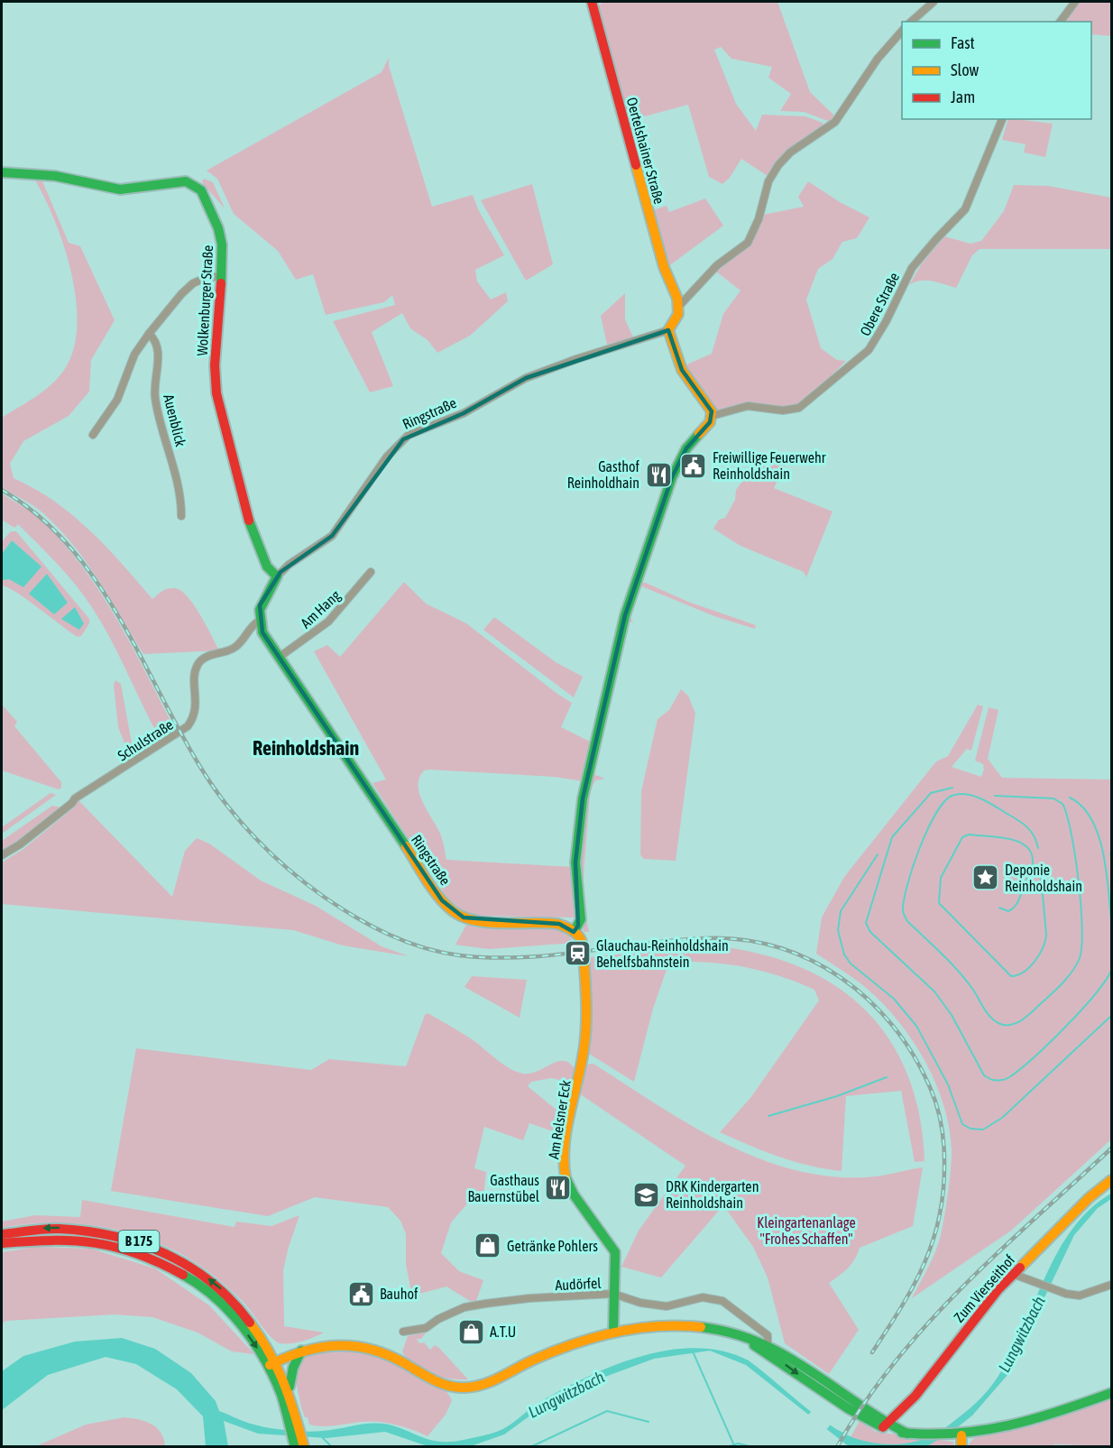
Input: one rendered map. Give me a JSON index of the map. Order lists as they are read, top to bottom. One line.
{"streets":{"street":["Oertelshainer Straße","Wolkenburger Straße","Obere Straße","Ringstraße","Auenblick","Am Hang","Schulstraße","Am Relsner Eck","B 175","Audörfel","Zum Vierseithof"]},"crossings":[["Wolkenburger Straße","Ringstraße"],["Ringstraße","Am Hang"],["Ringstraße","Schulstraße"],["Ringstraße","Am Relsner Eck"],["Am Relsner Eck","Audörfel"]],"districts":["Reinholdshain"],"water":["Lungwitzbach"],"parks":["Kleingartenanlage \"Frohes Schaffen\""],"places":{"public building":["Freiwillige Feuerwehr Reinholdshain","Bauhof"],"restaurant":["Gasthof Reinholdhain","Gasthaus Bauernstübel"],"place":["Deponie Reinholdshain"],"station":["Glauchau-Reinholdshain Behelfsbahnstein"],"school or university":["DRK Kindergarten Reinholdshain"],"shop":["Getränke Pohlers","A.T.U"]},"legend":["Fast","Slow","Jam"]}
